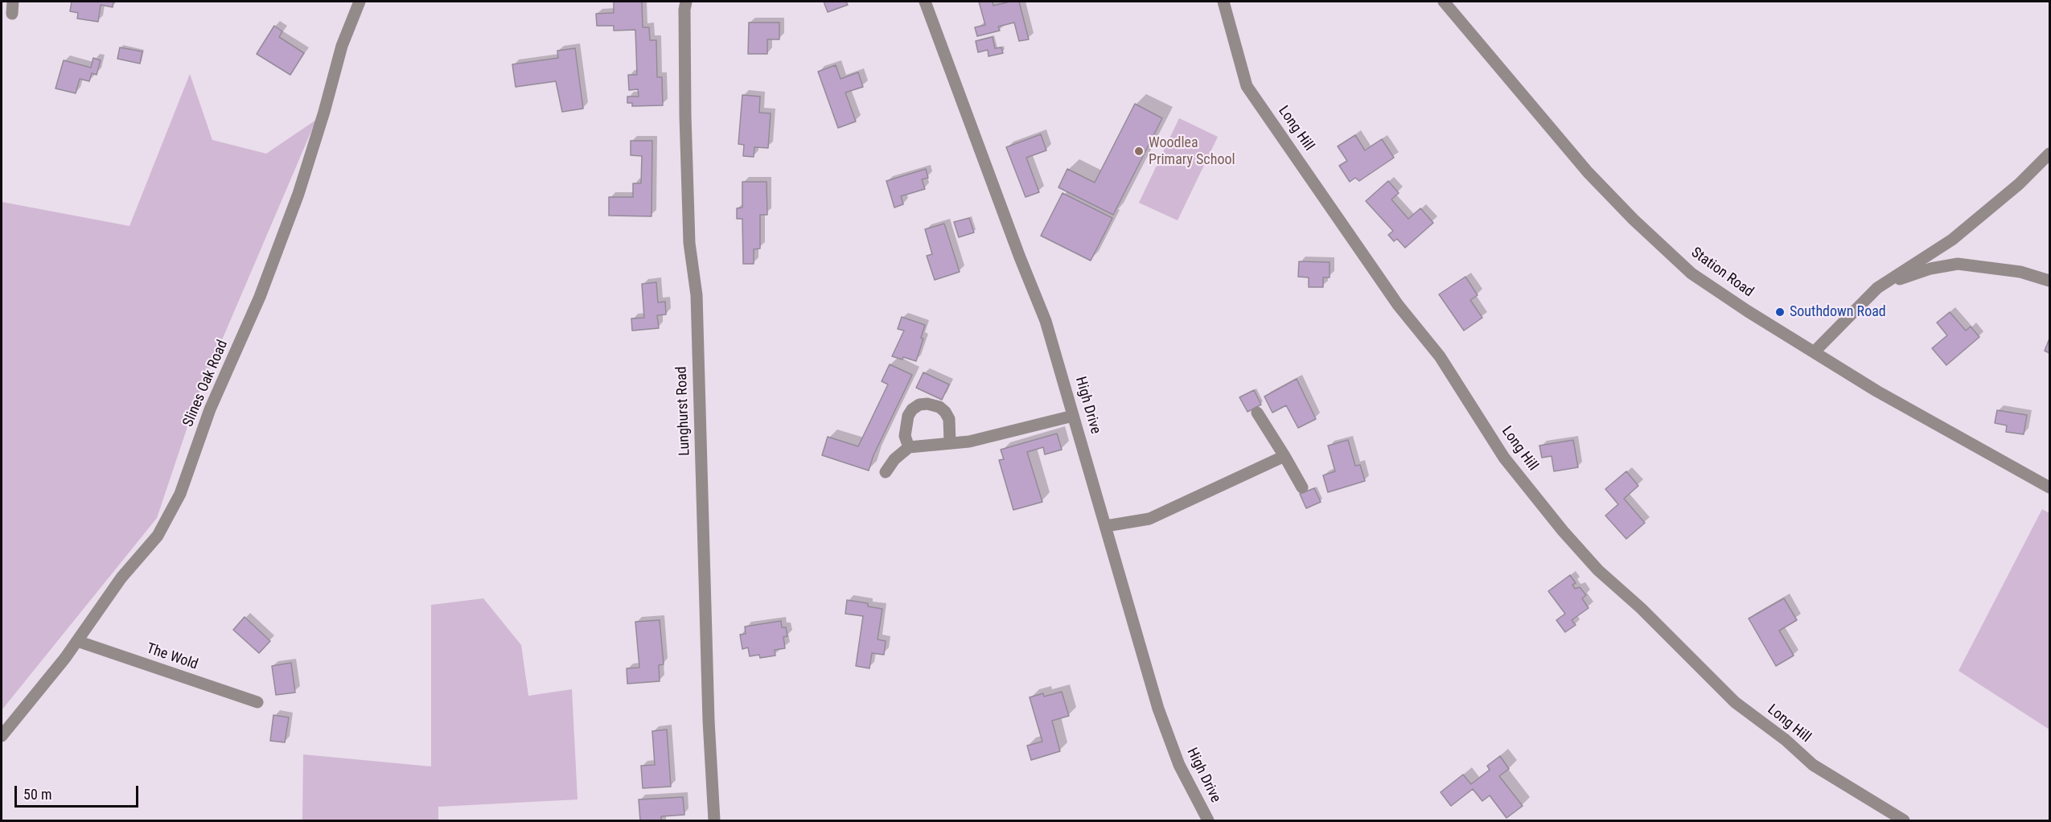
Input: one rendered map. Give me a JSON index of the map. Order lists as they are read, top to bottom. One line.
{"streets":{"street":["Long Hill","Station Road","Slines Oak Road","High Drive","Lunghurst Road","The Wold"]},"crossings":[["Slines Oak Road","The Wold"]],"places":["Woodlea Primary School","Southdown Road"],"scale_bar":"50 m"}
